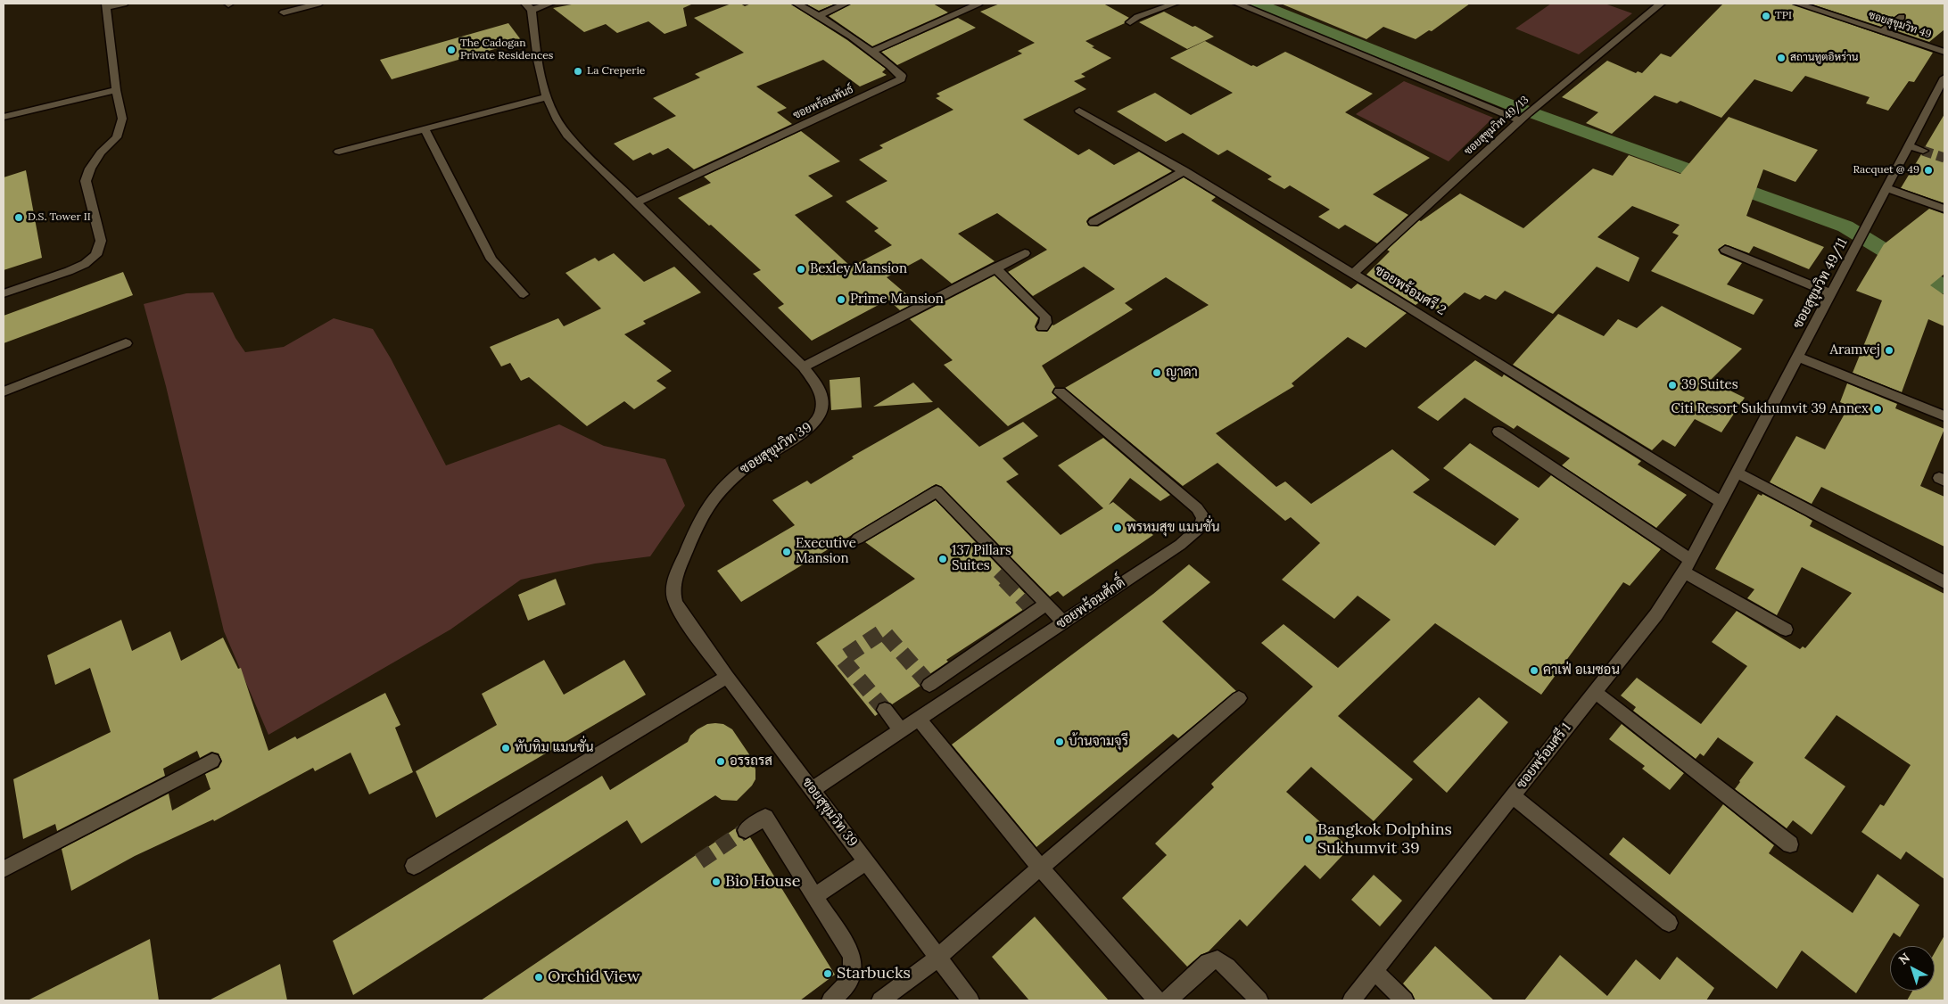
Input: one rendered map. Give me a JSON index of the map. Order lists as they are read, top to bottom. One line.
{"streets":{"street":["ซอยสุขุมวิท 49","ซอยพร้อมพันธ์","ซอยสุขุมวิท 49/13","ซอยสุขุมวิท 49/11","ซอยพร้อมศรี 2","ซอยสุขุมวิท 39","ซอยพร้อมศักดิ์","ซอยพร้อมศรี 1"]},"crossings":[["ซอยพร้อมพันธ์","ซอยสุขุมวิท 39"],["ซอยสุขุมวิท 49/13","ซอยพร้อมศรี 2"],["ซอยสุขุมวิท 49/11","ซอยพร้อมศรี 2"],["ซอยสุขุมวิท 49/11","ซอยพร้อมศรี 1"],["ซอยพร้อมศรี 2","ซอยพร้อมศรี 1"],["ซอยสุขุมวิท 39","ซอยพร้อมศักดิ์"]],"places":["TPI","The Cadogan Private Residences","สถานทูตอิหร่าน","La Creperie","Racquet @ 49","D.S. Tower II","Bexley Mansion","Prime Mansion","Aramvej","ญาดา","39 Suites","Citi Resort Sukhumvit 39 Annex","พรหมสุข แมนชั่น","Executive Mansion","137 Pillars Suites","คาเฟ่ อเมซอน","บ้านจามจุรี","ทับทิม แมนชั่น","อรรถรส","Bangkok Dolphins Sukhumvit 39","Bio House","Starbucks","Orchid View"],"north":"top left"}
